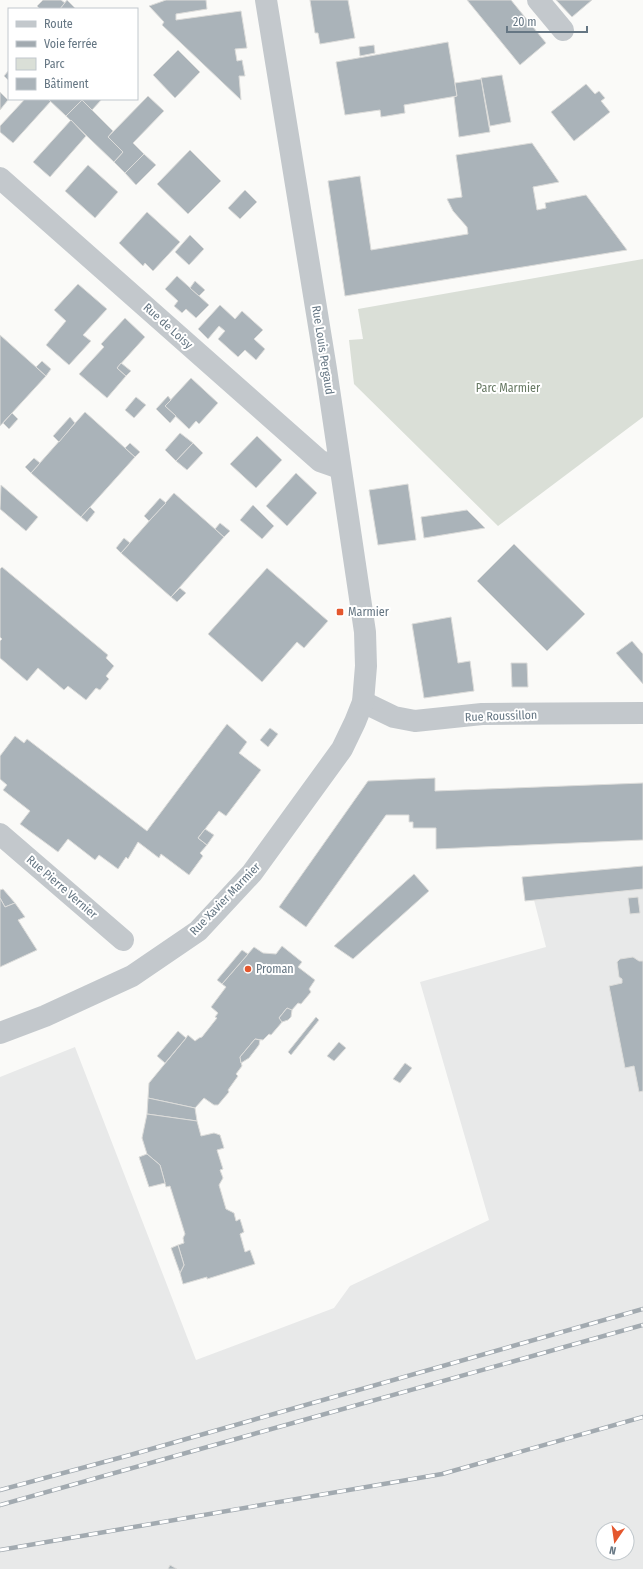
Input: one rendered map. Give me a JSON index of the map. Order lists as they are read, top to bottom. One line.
{"streets":{"street":["Rue de Loisy","Rue Louis Pergaud","Rue Roussillon","Rue Pierre Vernier","Rue Xavier Marmier"]},"crossings":[["Rue de Loisy","Rue Louis Pergaud"],["Rue Louis Pergaud","Rue Roussillon"],["Rue Louis Pergaud","Rue Xavier Marmier"],["Rue Roussillon","Rue Xavier Marmier"]],"parks":["Parc Marmier"],"places":{"transit":["Marmier"],"other":["Proman"]},"legend":["Route","Voie ferrée","Parc","Bâtiment"],"scale_bar":"20 m","north":"bottom"}
